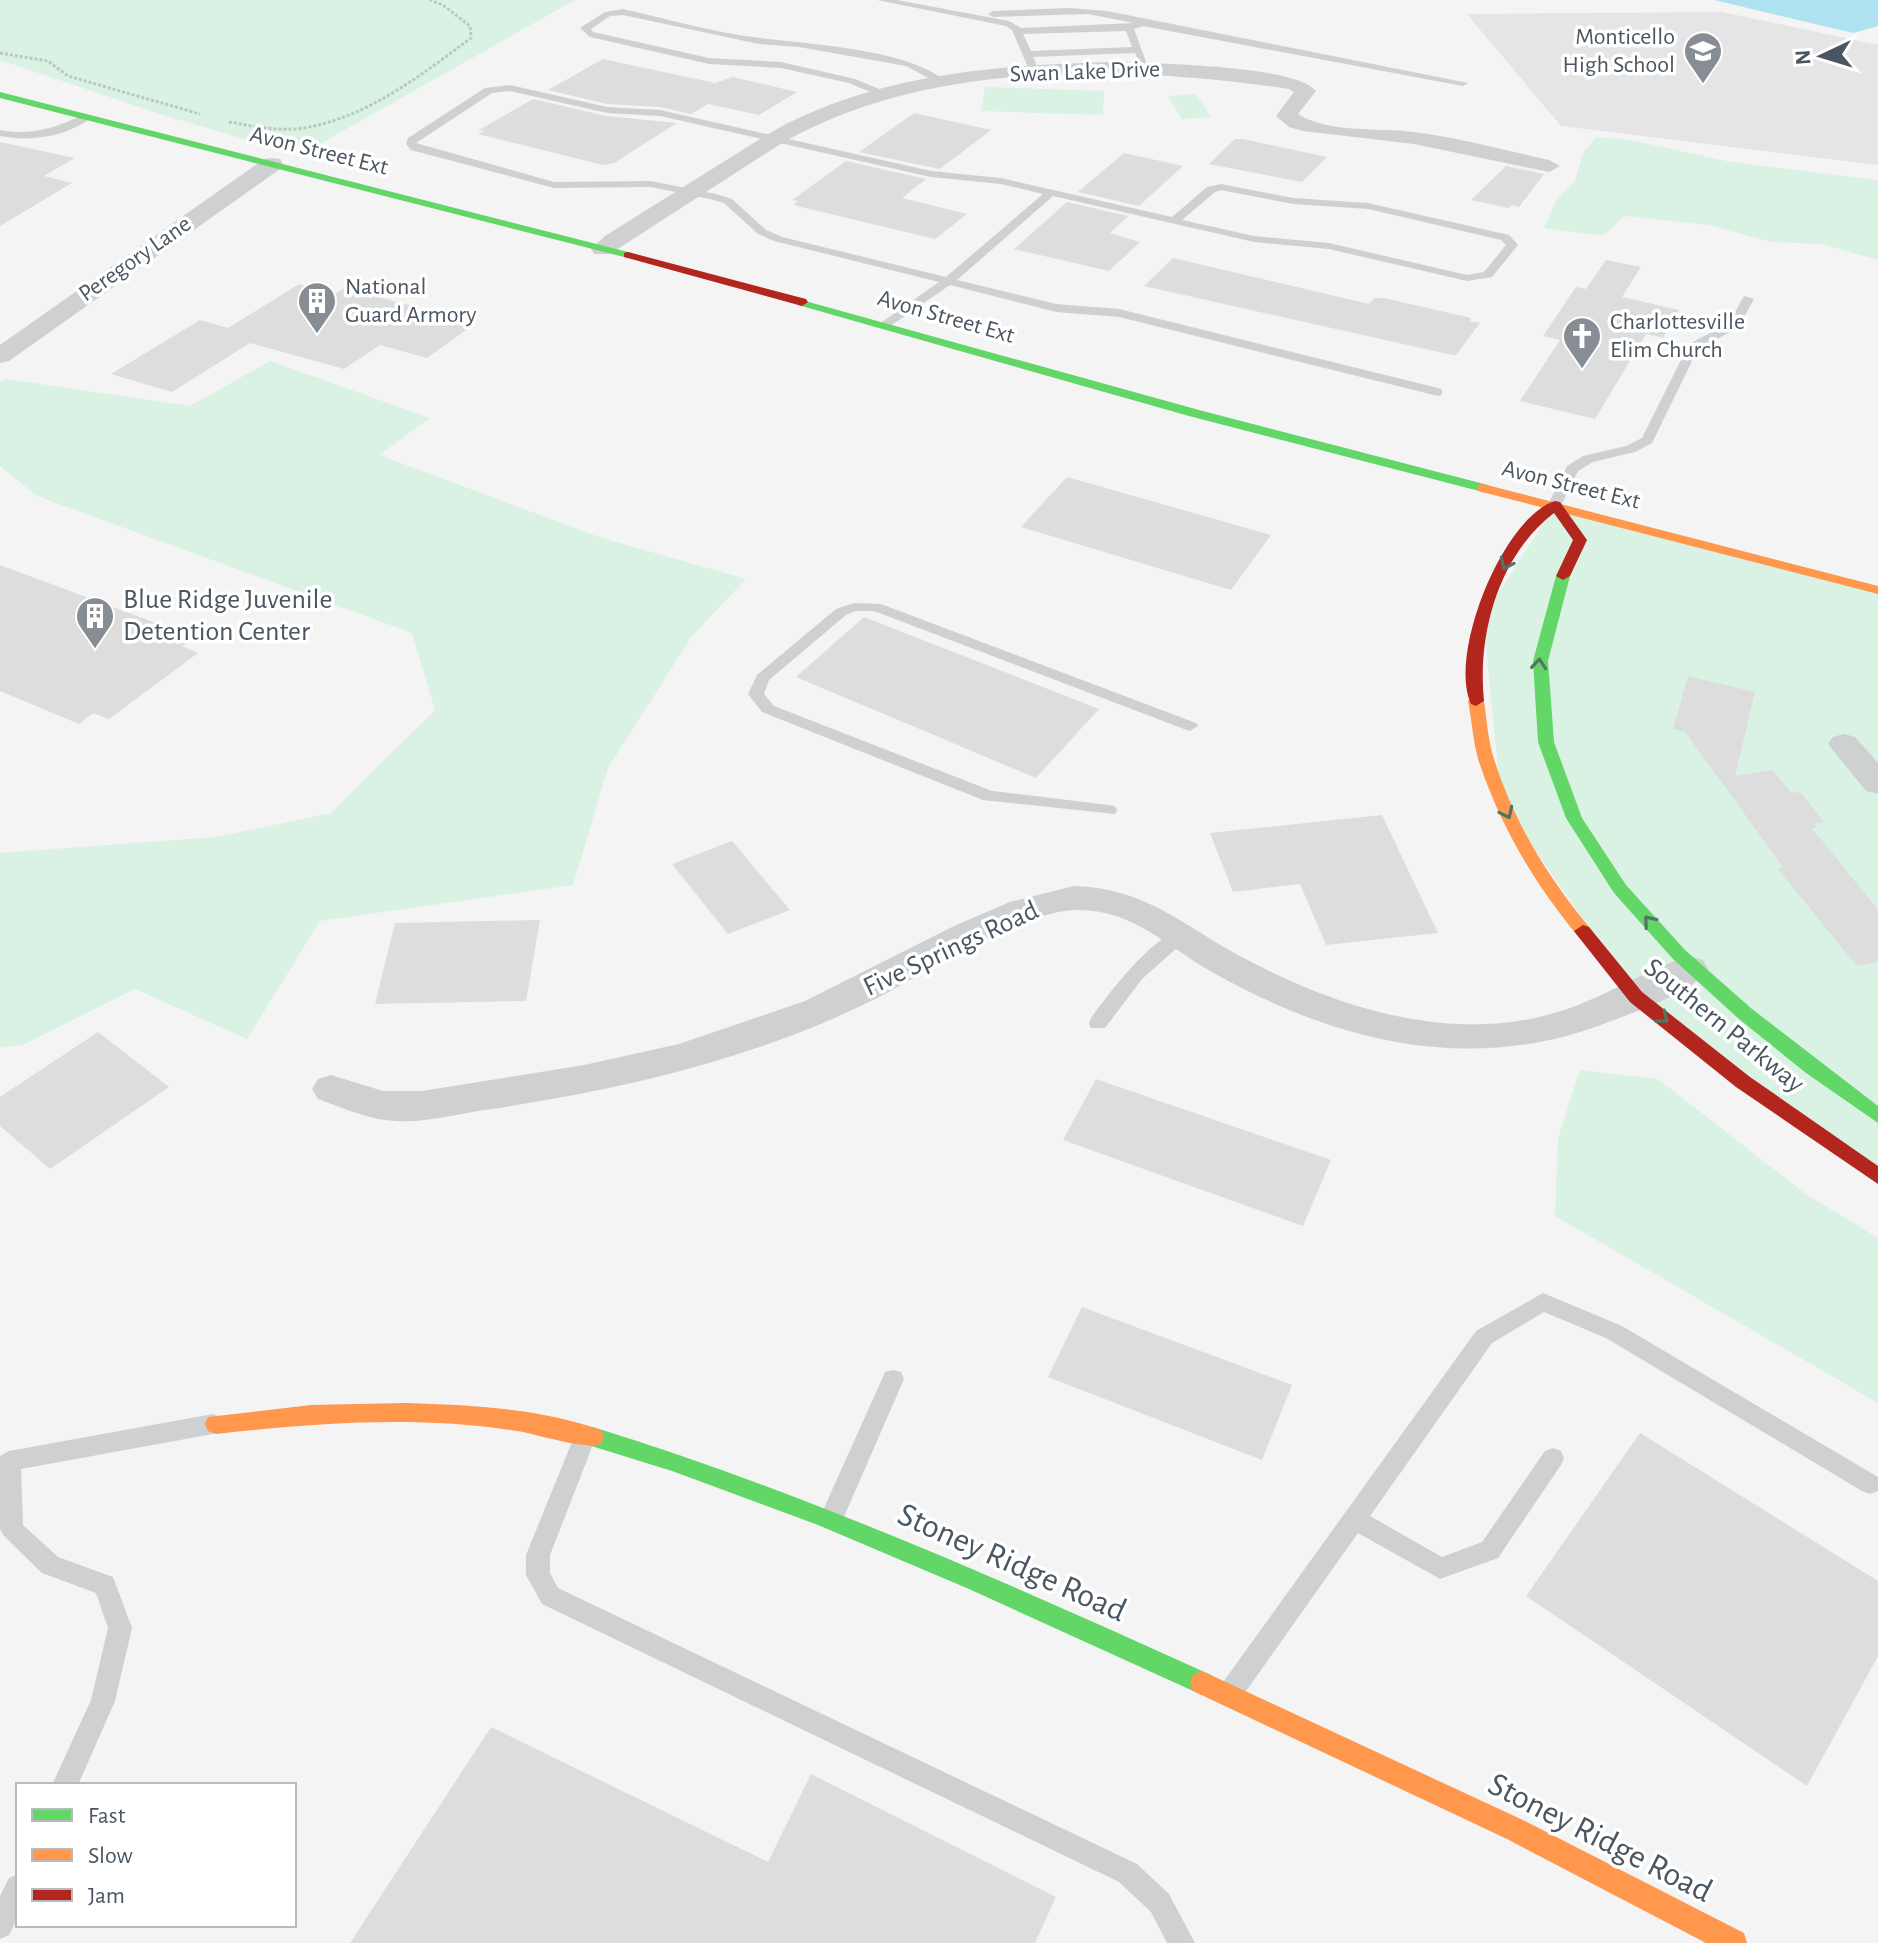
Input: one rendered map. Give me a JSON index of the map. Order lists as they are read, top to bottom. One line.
{"streets":{"street":["Swan Lake Drive","Avon Street Ext","Peregory Lane","Five Springs Road","Southern Parkway","Stoney Ridge Road"]},"crossings":[["Swan Lake Drive","Avon Street Ext"],["Avon Street Ext","Peregory Lane"],["Avon Street Ext","Southern Parkway"],["Five Springs Road","Southern Parkway"]],"places":{"school or university":["Monticello High School"],"building":["National Guard Armory","Blue Ridge Juvenile Detention Center"],"church":["Charlottesville Elim Church"]},"legend":["Fast","Slow","Jam"],"north":"left"}
